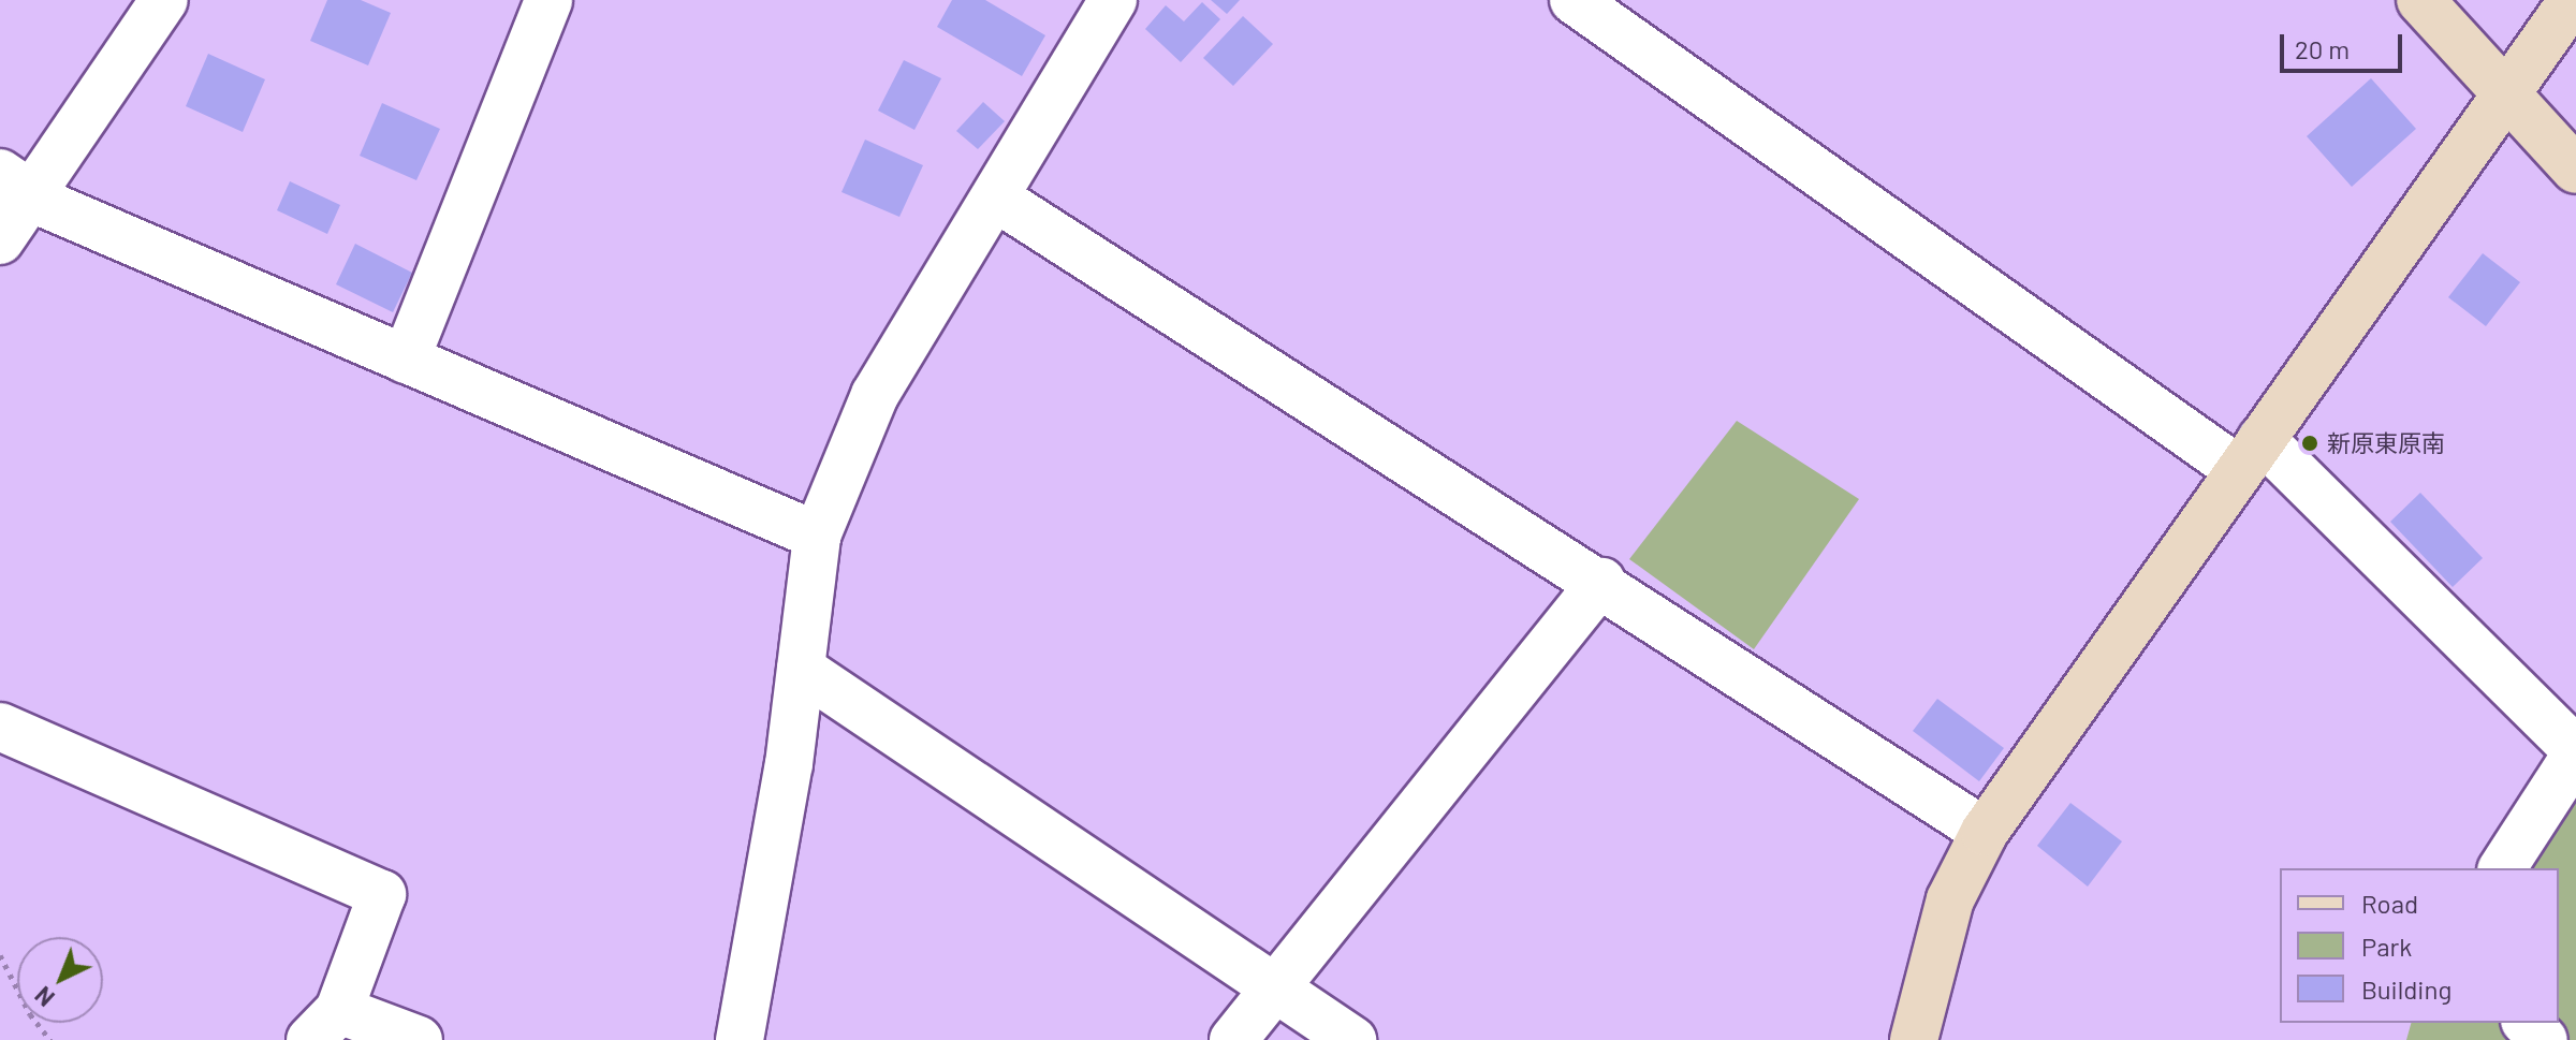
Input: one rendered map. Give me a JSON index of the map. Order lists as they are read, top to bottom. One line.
{"places":["新原東原南"],"legend":["Road","Park","Building"],"scale_bar":"20 m","north":"bottom left"}
